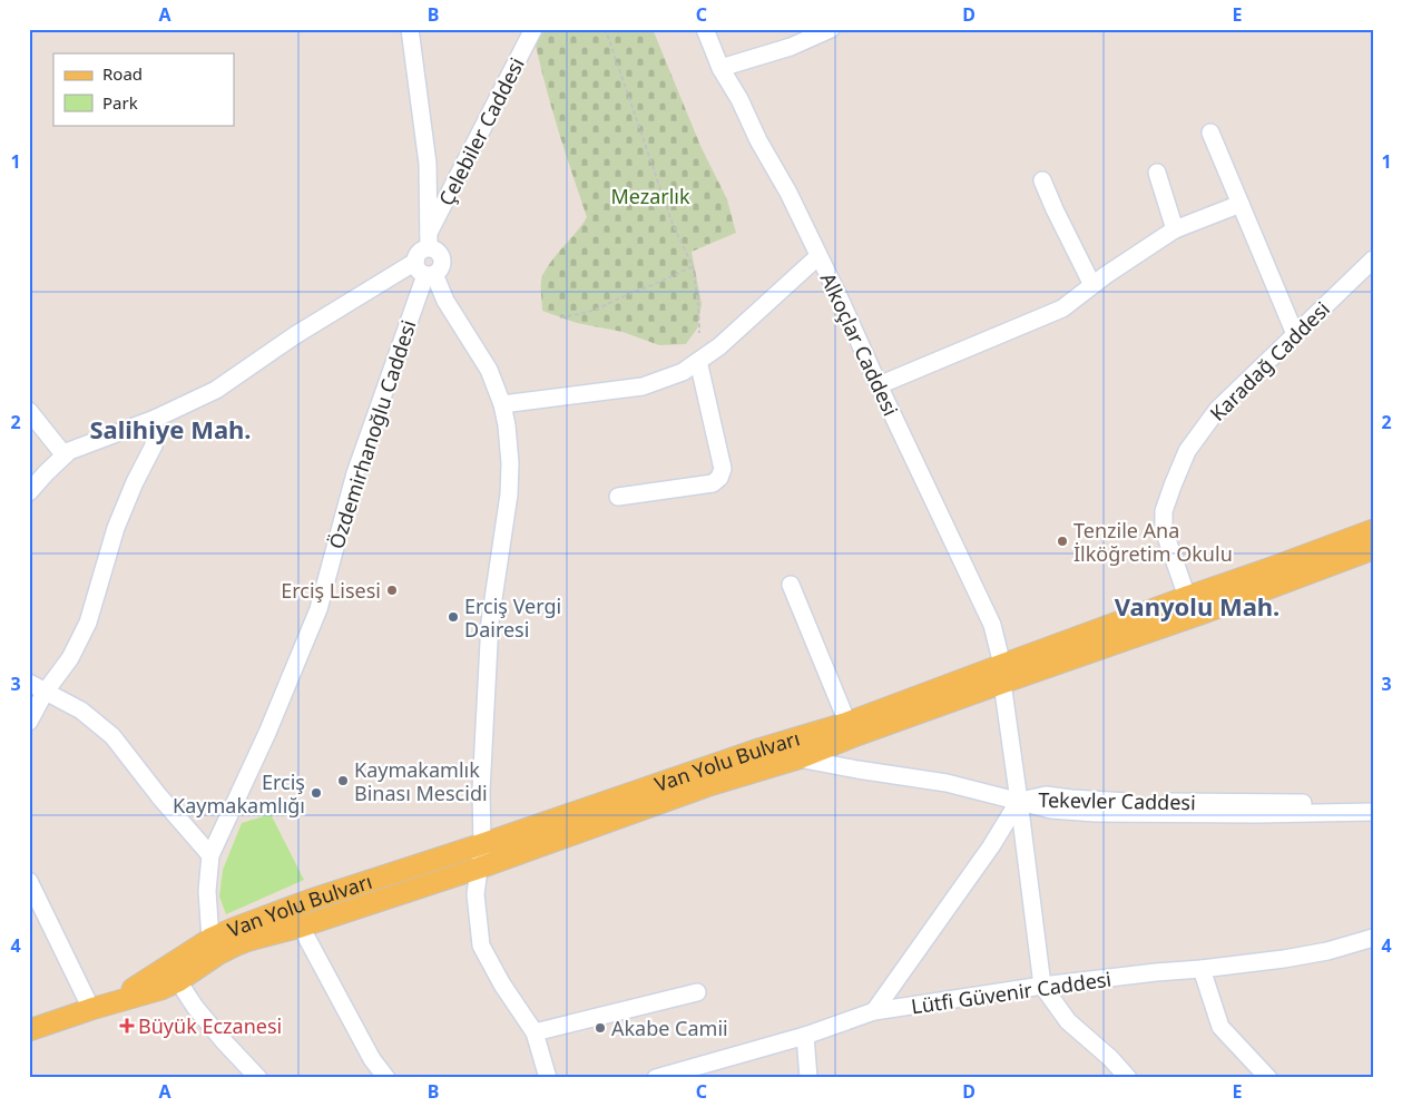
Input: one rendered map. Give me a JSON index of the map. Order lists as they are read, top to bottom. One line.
{"streets":{"main road":["Van Yolu Bulvarı"],"street":["Çelebiler Caddesi","Alkoçlar Caddesi","Karadağ Caddesi","Özdemirhanoğlu Caddesi","Tekevler Caddesi","Lütfi Güvenir Caddesi"]},"crossings":[["Çelebiler Caddesi","Özdemirhanoğlu Caddesi"],["Alkoçlar Caddesi","Van Yolu Bulvarı"],["Alkoçlar Caddesi","Tekevler Caddesi"],["Alkoçlar Caddesi","Lütfi Güvenir Caddesi"],["Karadağ Caddesi","Van Yolu Bulvarı"],["Özdemirhanoğlu Caddesi","Van Yolu Bulvarı"]],"districts":["Salihiye Mah.","Vanyolu Mah."],"parks":["Mezarlık"],"places":{"other":["Tenzile Ana İlköğretim Okulu","Erciş Lisesi","Erciş Vergi Dairesi","Kaymakamlık Binası Mescidi","Erciş Kaymakamlığı","Akabe Camii"],"health":["Büyük Eczanesi"]},"legend":["Road","Park"],"grid":{"columns":["A","B","C","D","E"],"rows":["1","2","3","4"]}}
